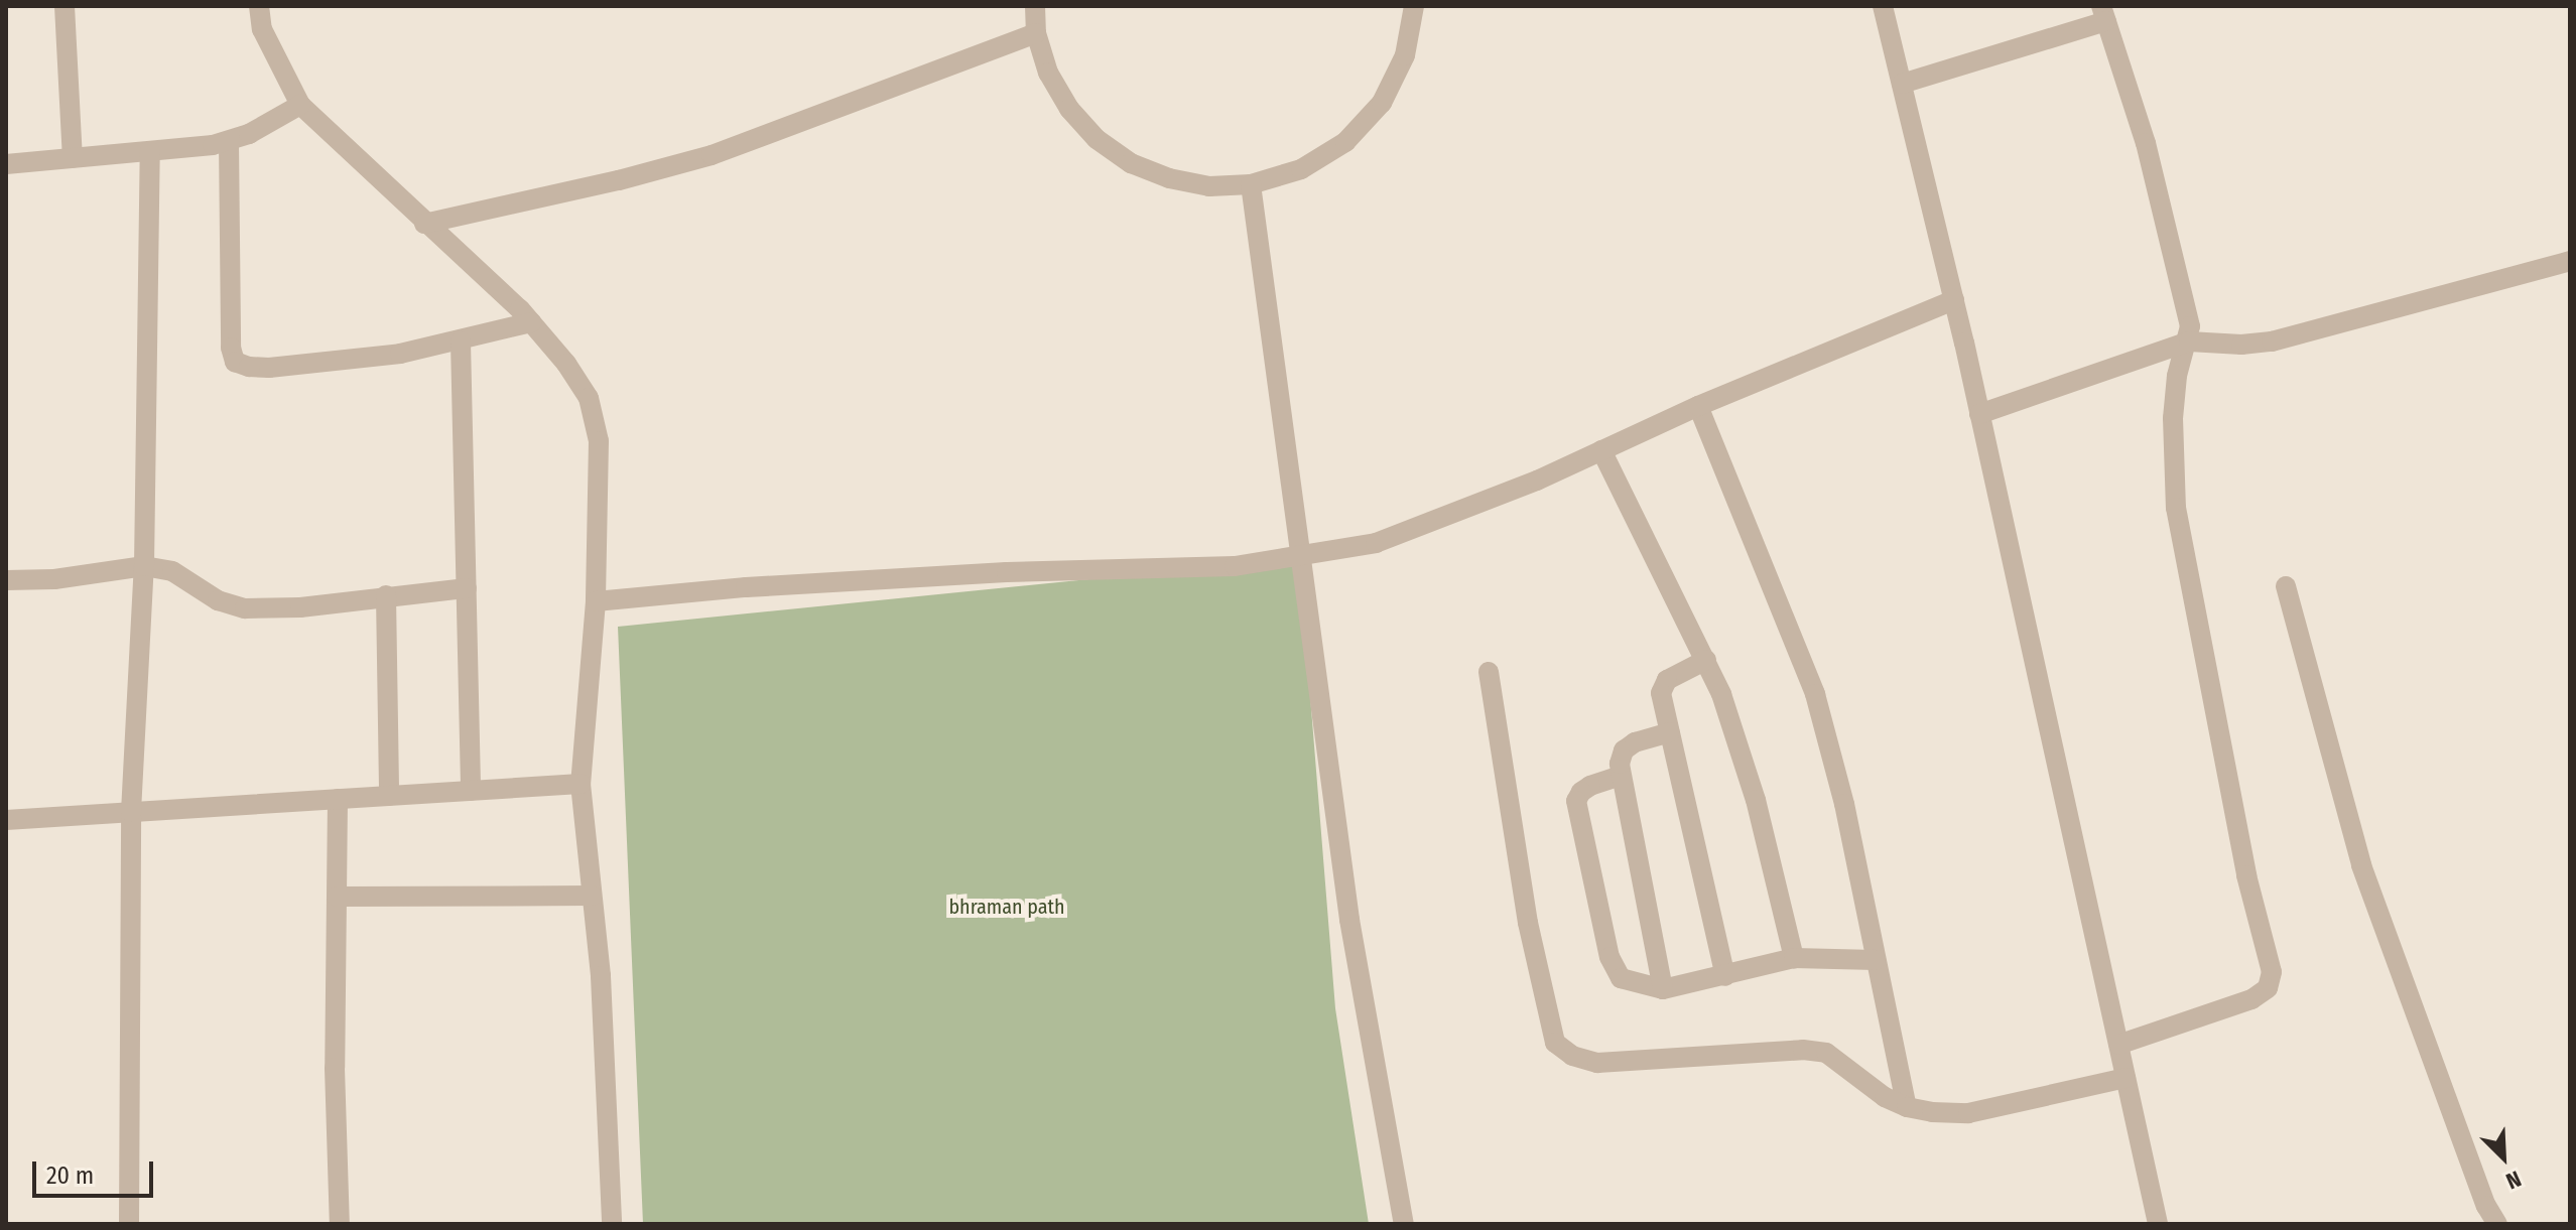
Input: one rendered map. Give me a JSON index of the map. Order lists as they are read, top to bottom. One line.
{"parks":["bhraman path"],"scale_bar":"20 m","north":"bottom right"}
